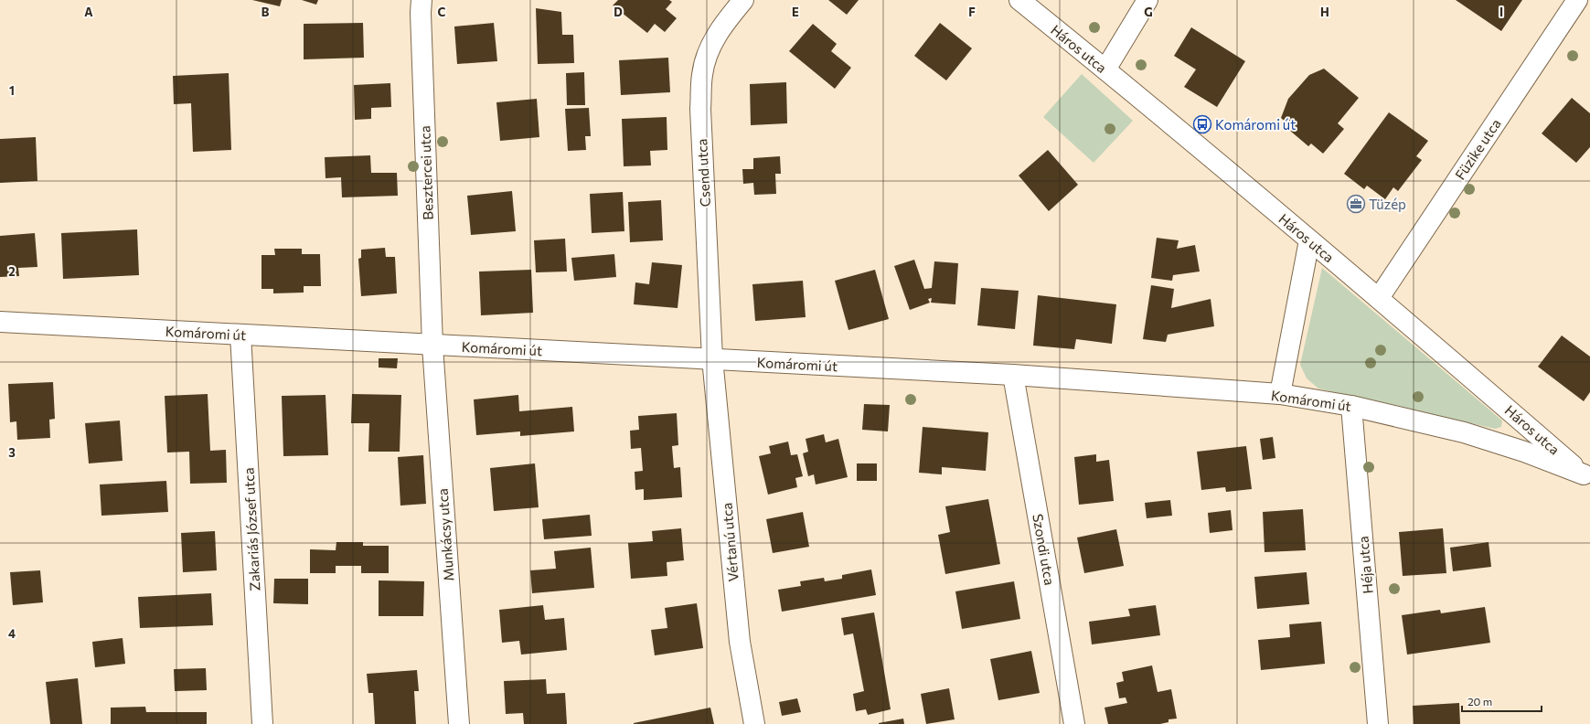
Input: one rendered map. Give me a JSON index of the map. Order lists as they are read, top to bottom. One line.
{"streets":{"street":["Háros utca","Füzike utca","Besztercei utca","Csend utca","Komáromi út","Zakariás József utca","Munkácsy utca","Vértanú utca","Szondi utca","Héja utca"]},"crossings":[["Háros utca","Füzike utca"],["Háros utca","Komáromi út"],["Besztercei utca","Komáromi út"],["Besztercei utca","Munkácsy utca"],["Csend utca","Komáromi út"],["Csend utca","Vértanú utca"],["Komáromi út","Zakariás József utca"],["Komáromi út","Munkácsy utca"],["Komáromi út","Vértanú utca"],["Komáromi út","Szondi utca"],["Komáromi út","Héja utca"]],"places":{"bus stop":["Komáromi út"],"office":["Tüzép"]},"scale_bar":"20 m","grid":{"columns":["A","B","C","D","E","F","G","H","I"],"rows":["1","2","3","4"]}}
